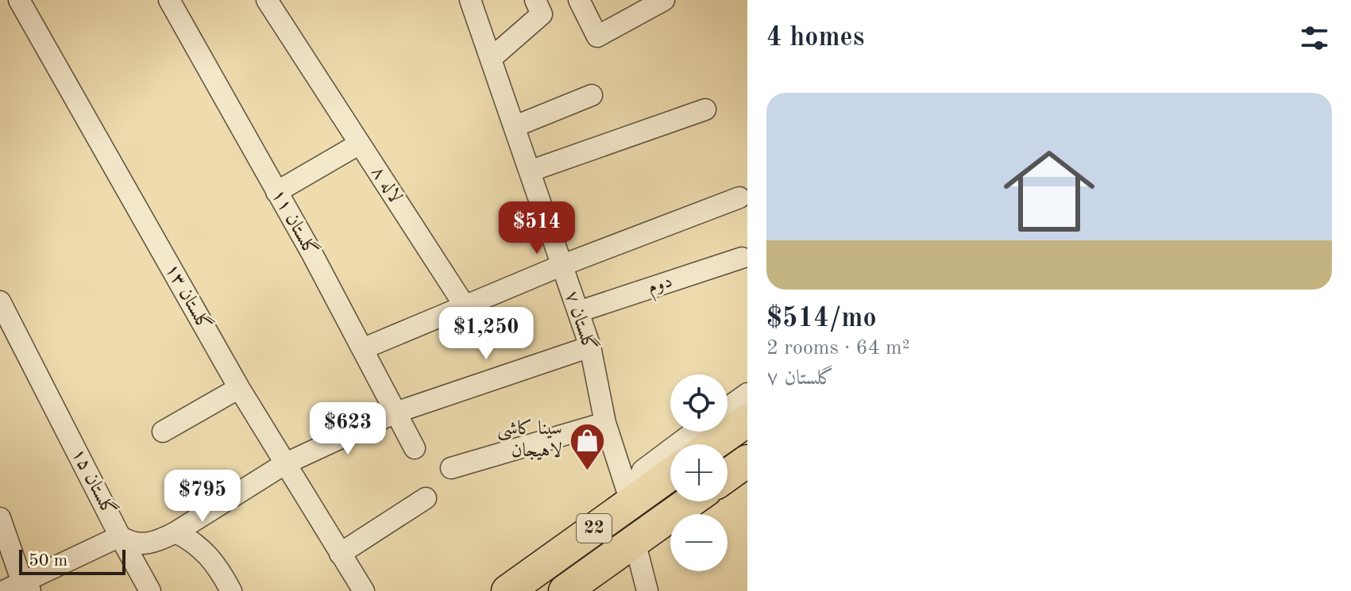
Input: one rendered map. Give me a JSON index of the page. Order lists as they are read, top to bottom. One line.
{"streets":{"highway":["22"],"street":["لاله ۸","گلستان ۱۱","دوم","گلستان ۱۳","گلستان ۷","گلستان ۱۵"]},"crossings":[["گلستان ۱۱","گلستان ۱۵"],["دوم","گلستان ۷"],["گلستان ۱۳","گلستان ۱۵"],["گلستان ۷","گلستان ۱۵"],["گلستان ۷","22"]],"places":{"shop":["سینا کاشی لاهیجان"]},"scale_bar":"50 m","page":{"heading":"4 homes","list":[{"name":"$514/mo","note":"2 rooms · 64 m² · گلستان ۷"}],"price":["$514","$1,250","$623","$795"],"map_buttons":["+","−"],"scale":"50 m"}}
